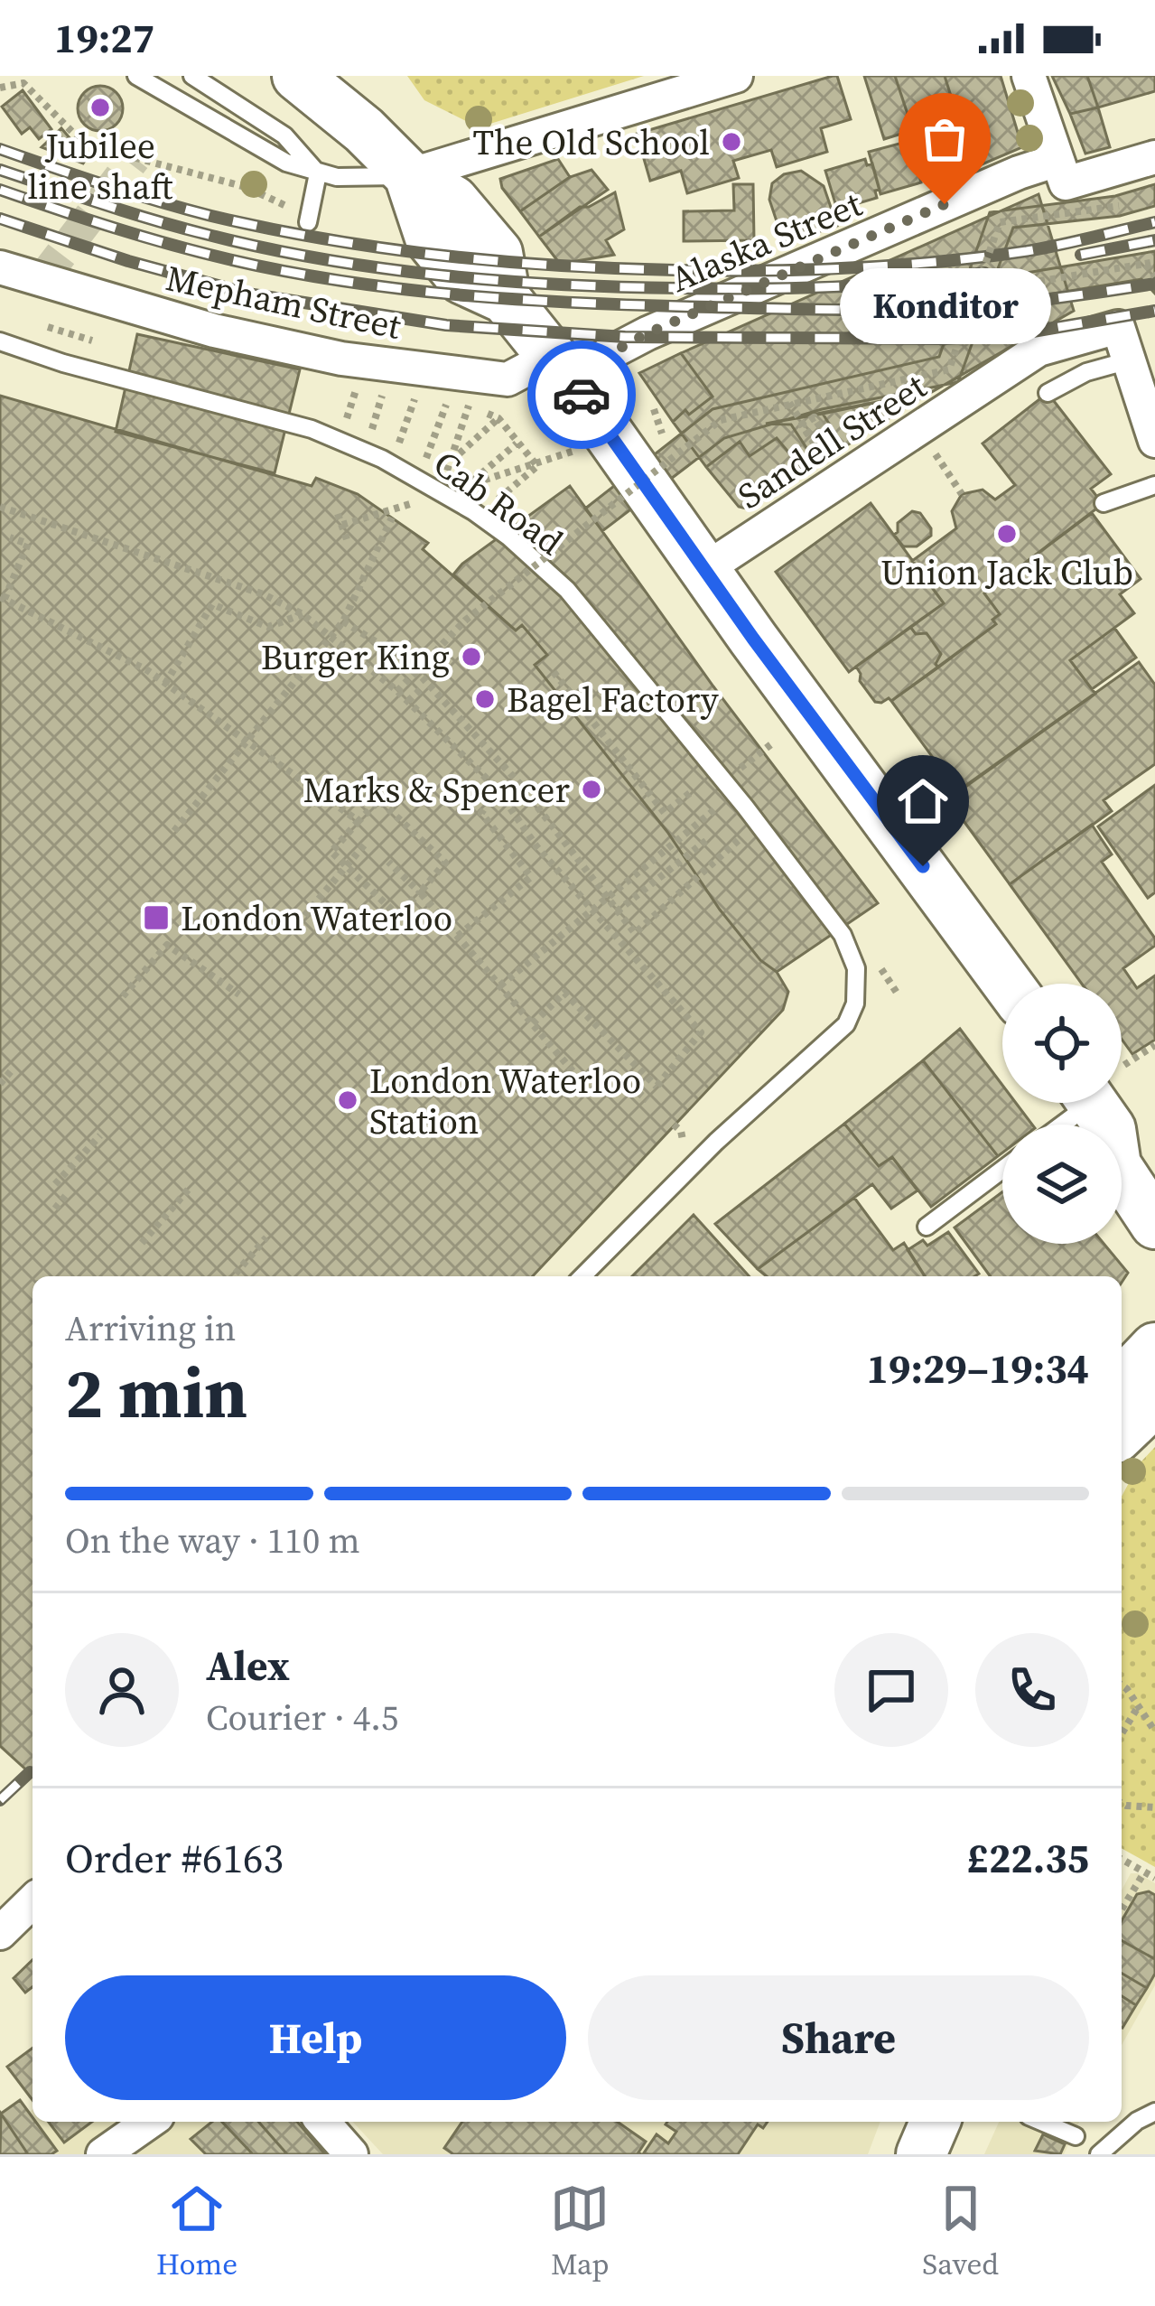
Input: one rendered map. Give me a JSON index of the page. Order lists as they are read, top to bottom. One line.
{"streets":{"street":["Alaska Street","Mepham Street","Sandell Street"],"lane":["Cab Road"]},"crossings":[["Alaska Street","Mepham Street"]],"places":{"other":["Jubilee line shaft","The Old School","Konditor","Union Jack Club","Burger King","Bagel Factory","Marks & Spencer","London Waterloo Station"],"transit":["London Waterloo"]},"page":{"status":"19:27","bubble":"Konditor","heading":["2 min","Arriving in","19:29–19:34"],"panel":["Alex","Courier · 4.5","Order #6163","£22.35"],"bar":"On the way · 110 m","buttons":["Help","Share"],"tabs":["Home","Map","Saved"]}}
